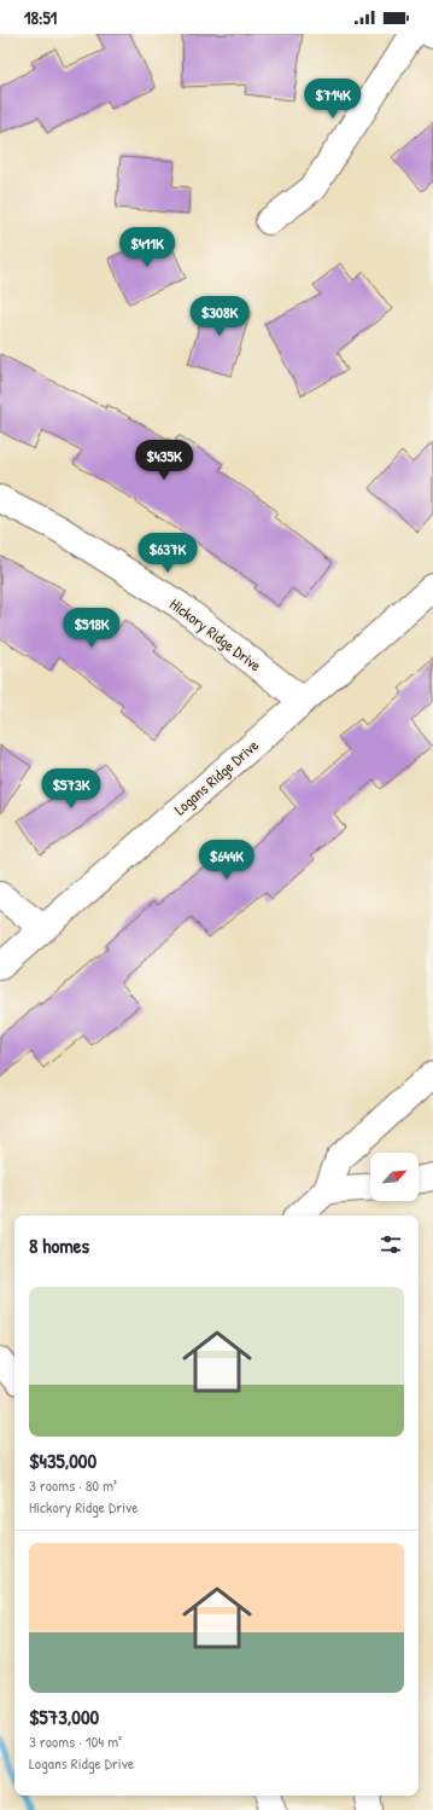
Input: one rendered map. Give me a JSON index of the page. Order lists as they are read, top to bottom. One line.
{"streets":{"street":["Hickory Ridge Drive","Logans Ridge Drive"]},"crossings":[["Hickory Ridge Drive","Logans Ridge Drive"]],"north":"top right","page":{"status":"18:51","price":["$714K","$411K","$308K","$435K","$637K","$518K","$573K","$644K"],"heading":"8 homes","list":[{"name":"$435,000","note":"3 rooms · 80 m² · Hickory Ridge Drive"},{"name":"$573,000","note":"3 rooms · 104 m² · Logans Ridge Drive"}]}}
